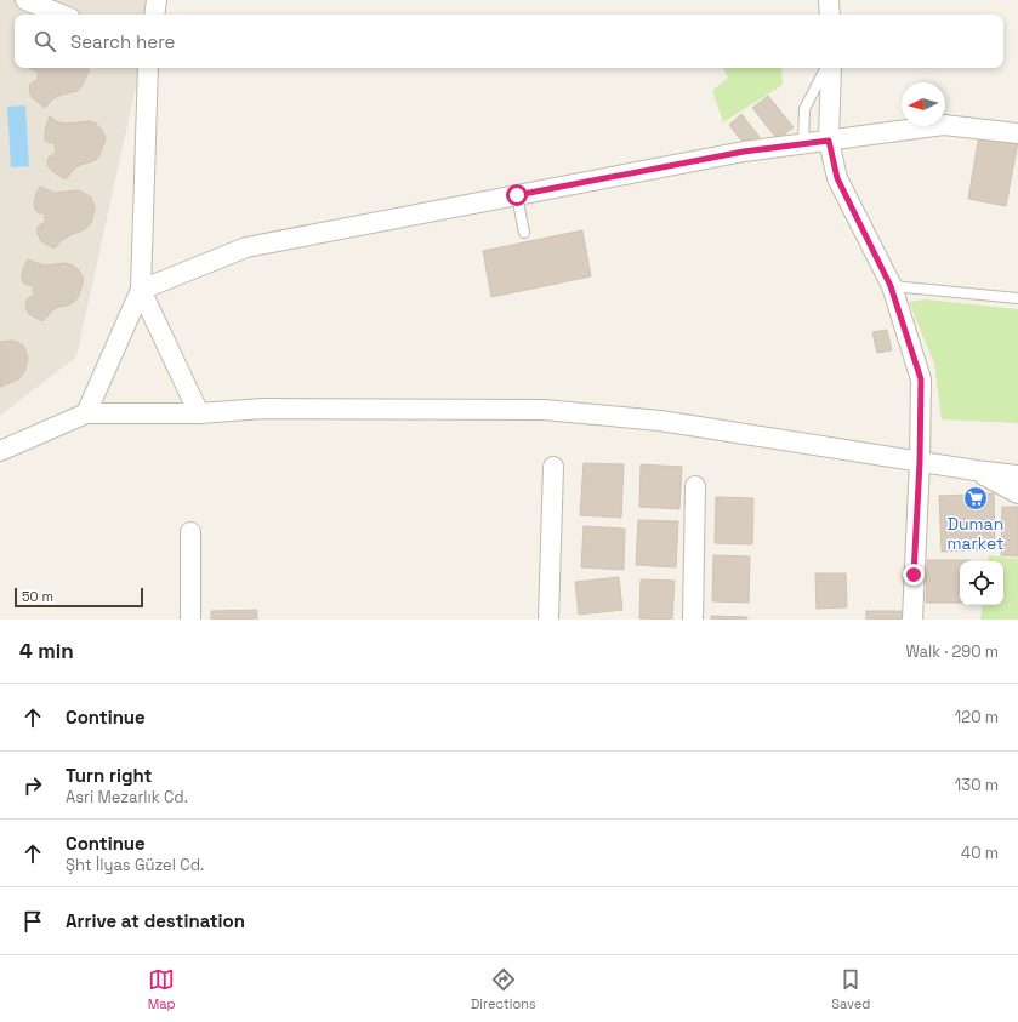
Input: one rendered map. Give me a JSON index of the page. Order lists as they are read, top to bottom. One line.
{"places":{"supermarket":["Duman market"]},"scale_bar":"50 m","north":"left","page":{"search":"Search here","scale":"50 m","heading":["4 min","Walk · 290 m"],"list":[["Continue","120 m"],["Turn right","Asri Mezarlık Cd.","130 m"],["Continue","Şht İlyas Güzel Cd.","40 m"],"Arrive at destination"],"nav":["Map","Directions","Saved"]}}
